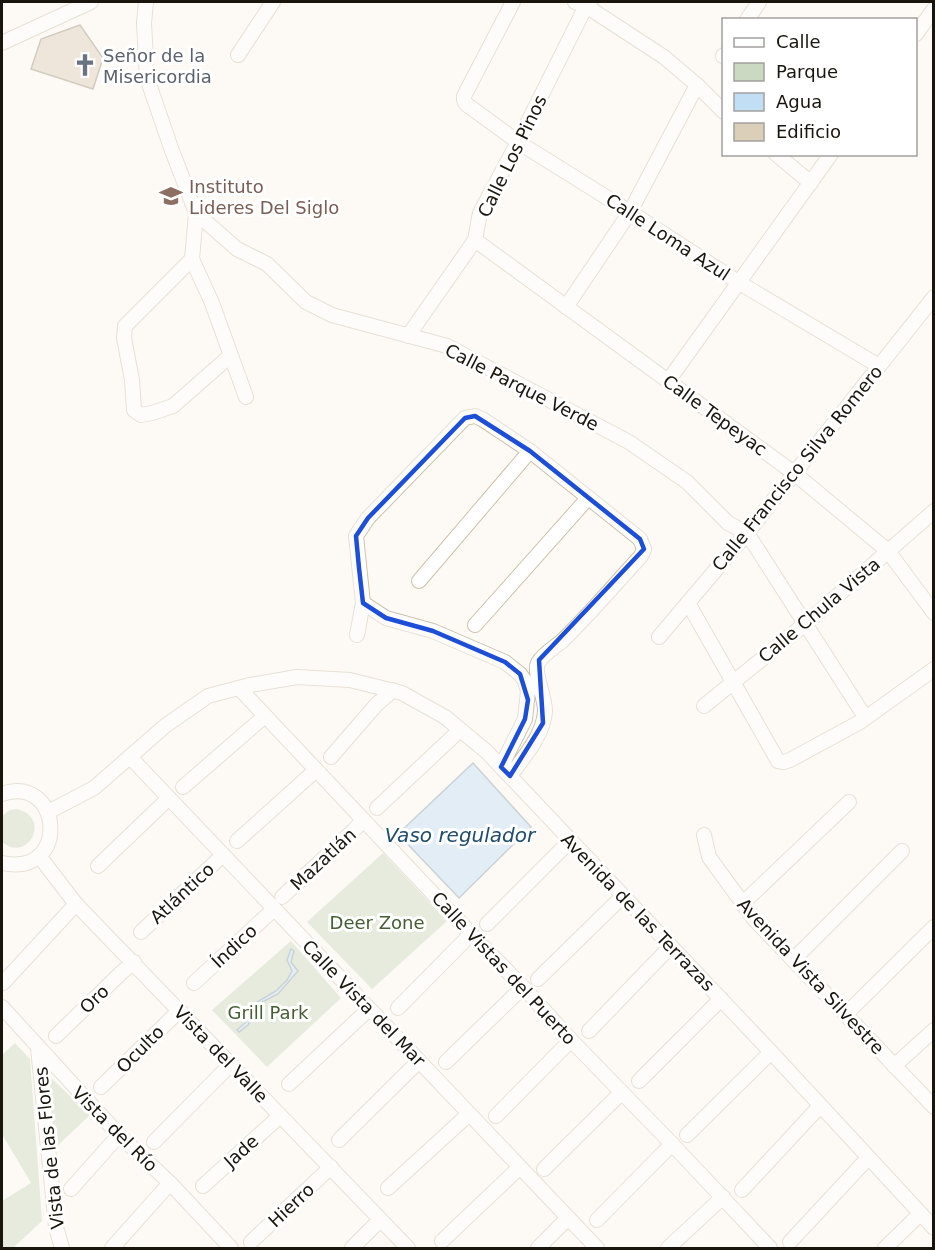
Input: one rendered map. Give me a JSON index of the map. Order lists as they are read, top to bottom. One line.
{"streets":{"street":["Calle Los Pinos","Calle Loma Azul","Calle Parque Verde","Calle Tepeyac","Calle Francisco Silva Romero","Calle Chula Vista","Mazatlán","Atlántico","Avenida de las Terrazas","Índico","Calle Vistas del Puerto","Avenida Vista Silvestre","Oro","Calle Vista del Mar","Oculto","Vista del Valle","Vista del Río","Vista de las Flores","Jade","Hierro"]},"crossings":[["Calle Los Pinos","Calle Loma Azul"],["Calle Los Pinos","Calle Parque Verde"],["Calle Los Pinos","Calle Tepeyac"],["Calle Loma Azul","Calle Francisco Silva Romero"],["Calle Parque Verde","Calle Francisco Silva Romero"],["Calle Parque Verde","Calle Chula Vista"],["Calle Tepeyac","Calle Francisco Silva Romero"],["Calle Tepeyac","Calle Chula Vista"],["Mazatlán","Índico"],["Mazatlán","Calle Vistas del Puerto"],["Mazatlán","Calle Vista del Mar"],["Atlántico","Calle Vista del Mar"],["Avenida de las Terrazas","Calle Vistas del Puerto"],["Avenida de las Terrazas","Calle Vista del Mar"],["Índico","Calle Vista del Mar"],["Oro","Vista del Valle"],["Oculto","Vista del Valle"],["Vista del Valle","Jade"],["Vista del Valle","Hierro"],["Vista del Río","Vista de las Flores"]],"water":["Vaso regulador"],"parks":["Deer Zone","Grill Park"],"places":{"church":["Señor de la Misericordia"],"school or university":["Instituto Lideres Del Siglo"]},"legend":["Calle","Parque","Agua","Edificio"]}
